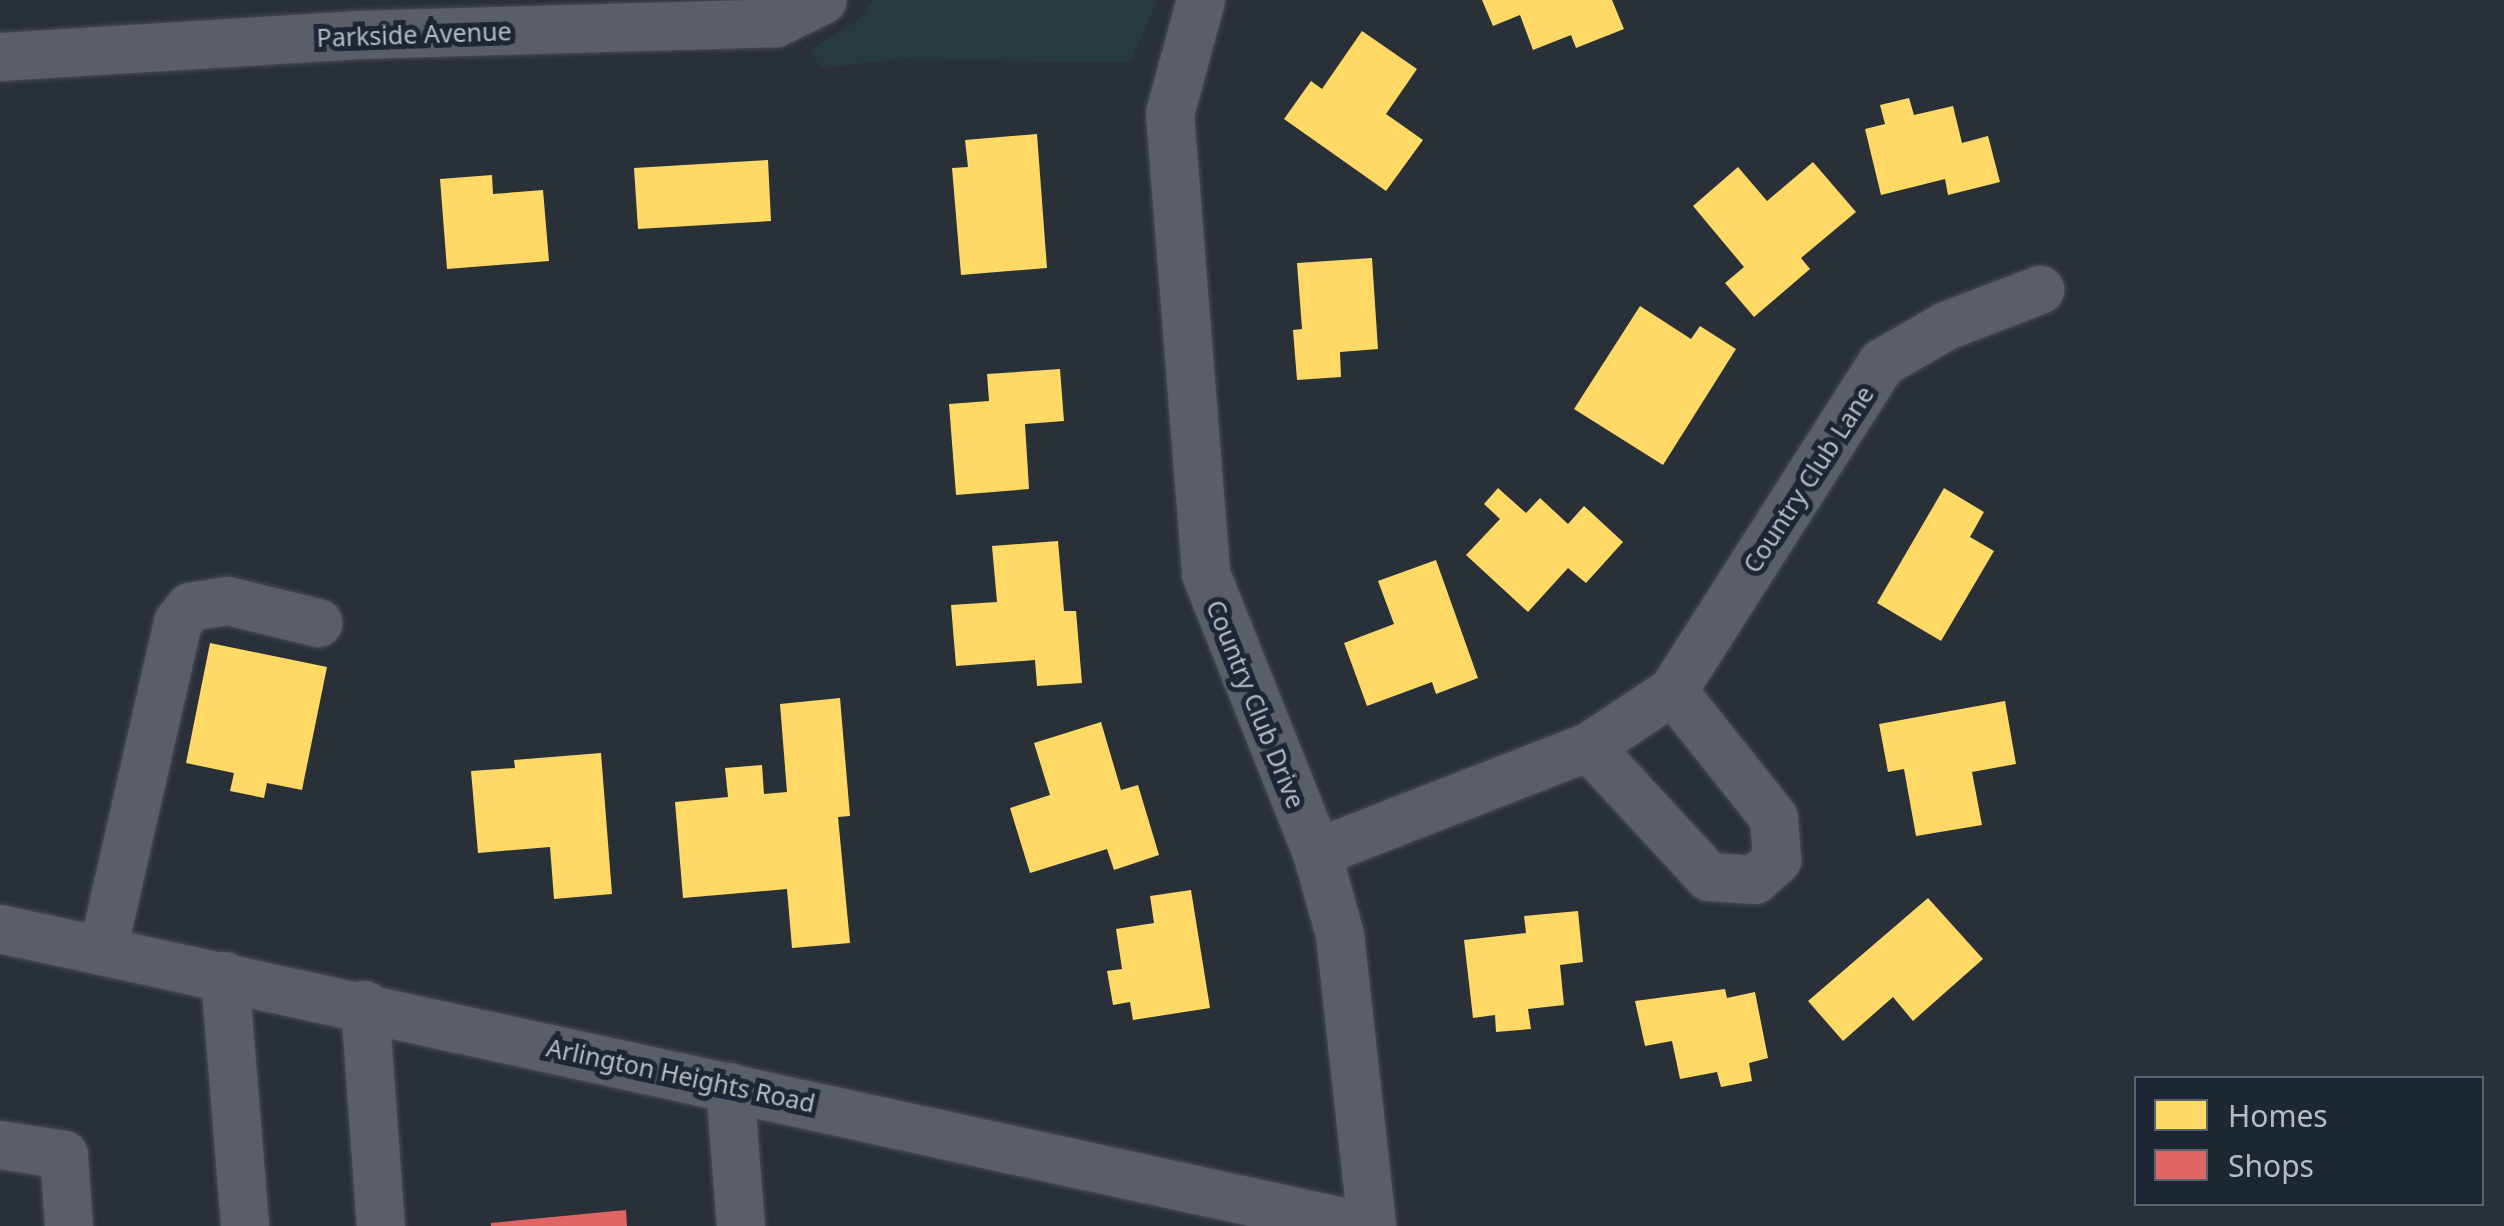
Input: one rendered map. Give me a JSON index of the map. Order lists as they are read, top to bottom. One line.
{"streets":{"street":["Parkside Avenue","Country Club Lane","Country Club Drive","Arlington Heights Road"]},"crossings":[["Country Club Lane","Country Club Drive"]],"legend":["Homes","Shops"]}
